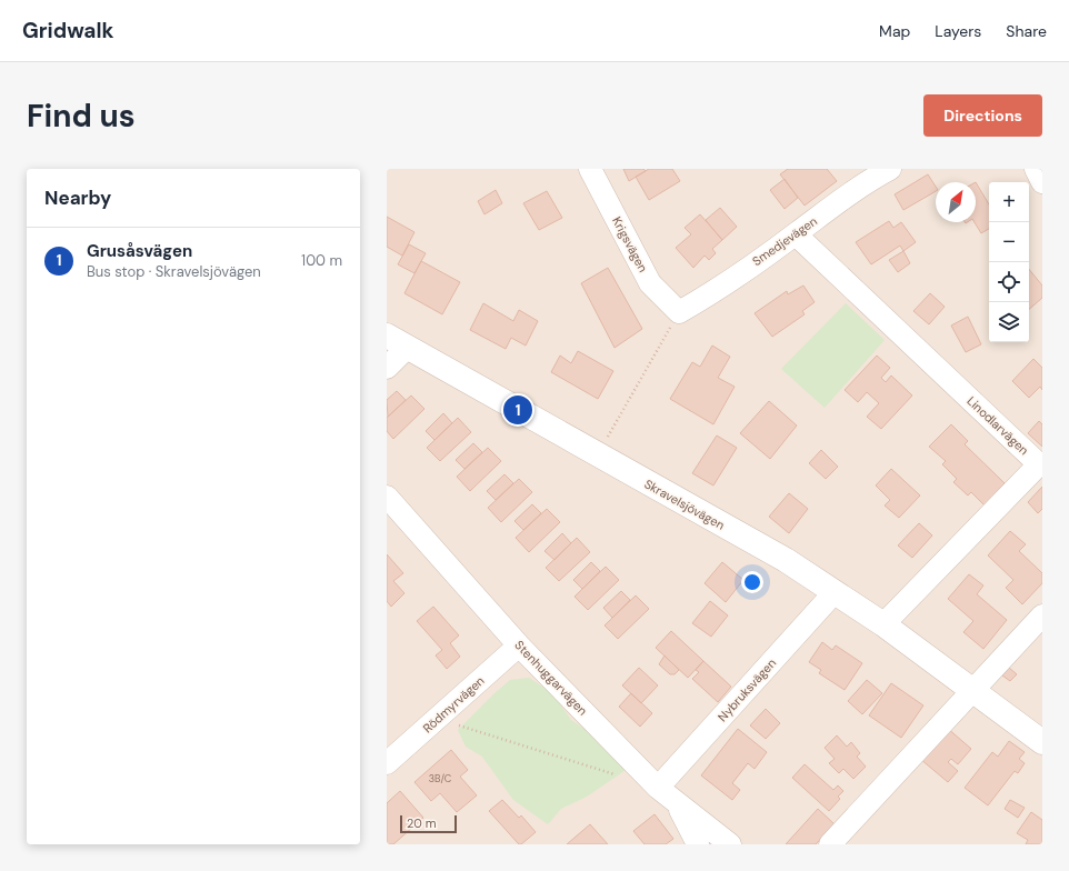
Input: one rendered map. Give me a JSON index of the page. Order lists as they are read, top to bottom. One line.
{"streets":{"street":["Smedjevägen","Krigsvägen","Linodlarvägen","Skravelsjövägen","Stenhuggarvägen","Nybruksvägen","Rödmyrvägen"]},"crossings":[["Smedjevägen","Krigsvägen"],["Smedjevägen","Linodlarvägen"],["Linodlarvägen","Skravelsjövägen"],["Skravelsjövägen","Nybruksvägen"],["Stenhuggarvägen","Nybruksvägen"],["Stenhuggarvägen","Rödmyrvägen"]],"house_numbers":["3B/C"],"scale_bar":"20 m","north":"top right","page":{"header":"Gridwalk","nav":["Map","Layers","Share"],"buttons":"Directions","title":"Find us","heading":"Nearby","map_buttons":["+","−"],"list":[{"mark":"1","name":"Grusåsvägen","note":"Bus stop · Skravelsjövägen","value":"100 m"}],"pins":"1","scale":"20 m"}}
